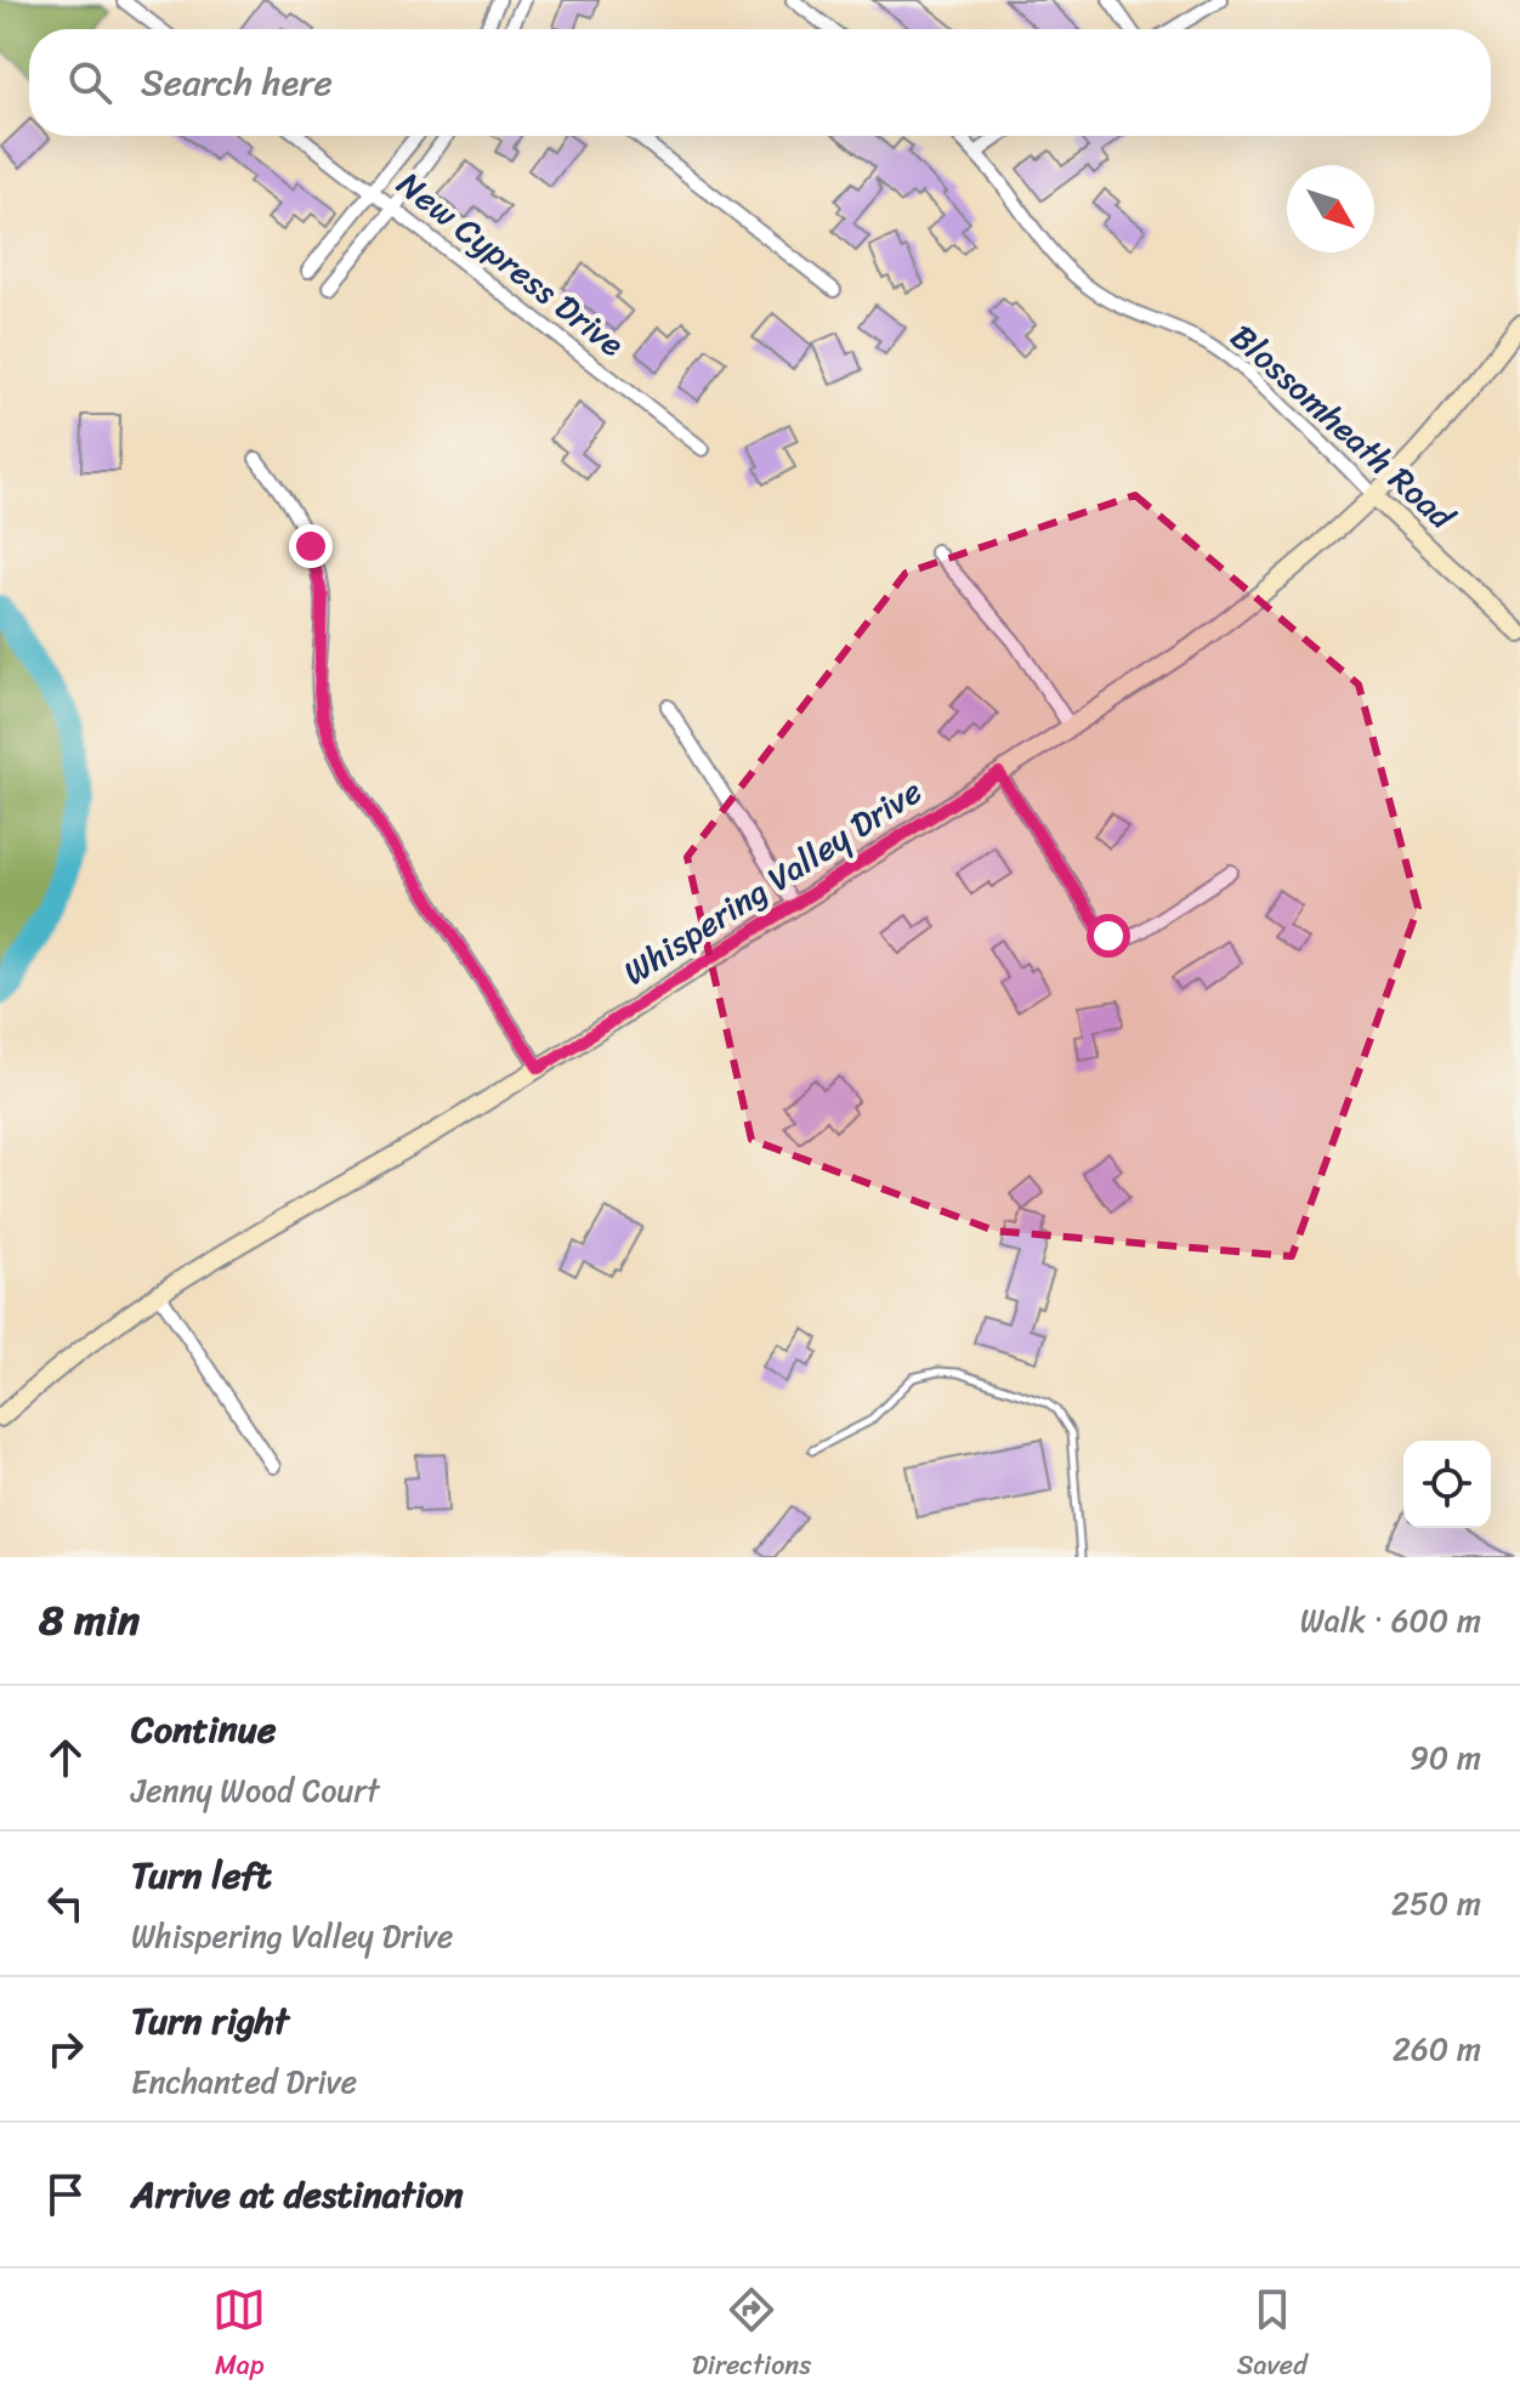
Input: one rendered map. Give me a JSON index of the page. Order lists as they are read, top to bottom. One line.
{"streets":{"street":["New Cypress Drive","Blossomheath Road","Whispering Valley Drive"]},"crossings":[["Blossomheath Road","Whispering Valley Drive"]],"north":"bottom right","page":{"search":"Search here","heading":["8 min","Walk · 600 m"],"list":[["Continue","Jenny Wood Court","90 m"],["Turn left","Whispering Valley Drive","250 m"],["Turn right","Enchanted Drive","260 m"],"Arrive at destination"],"nav":["Map","Directions","Saved"]}}
